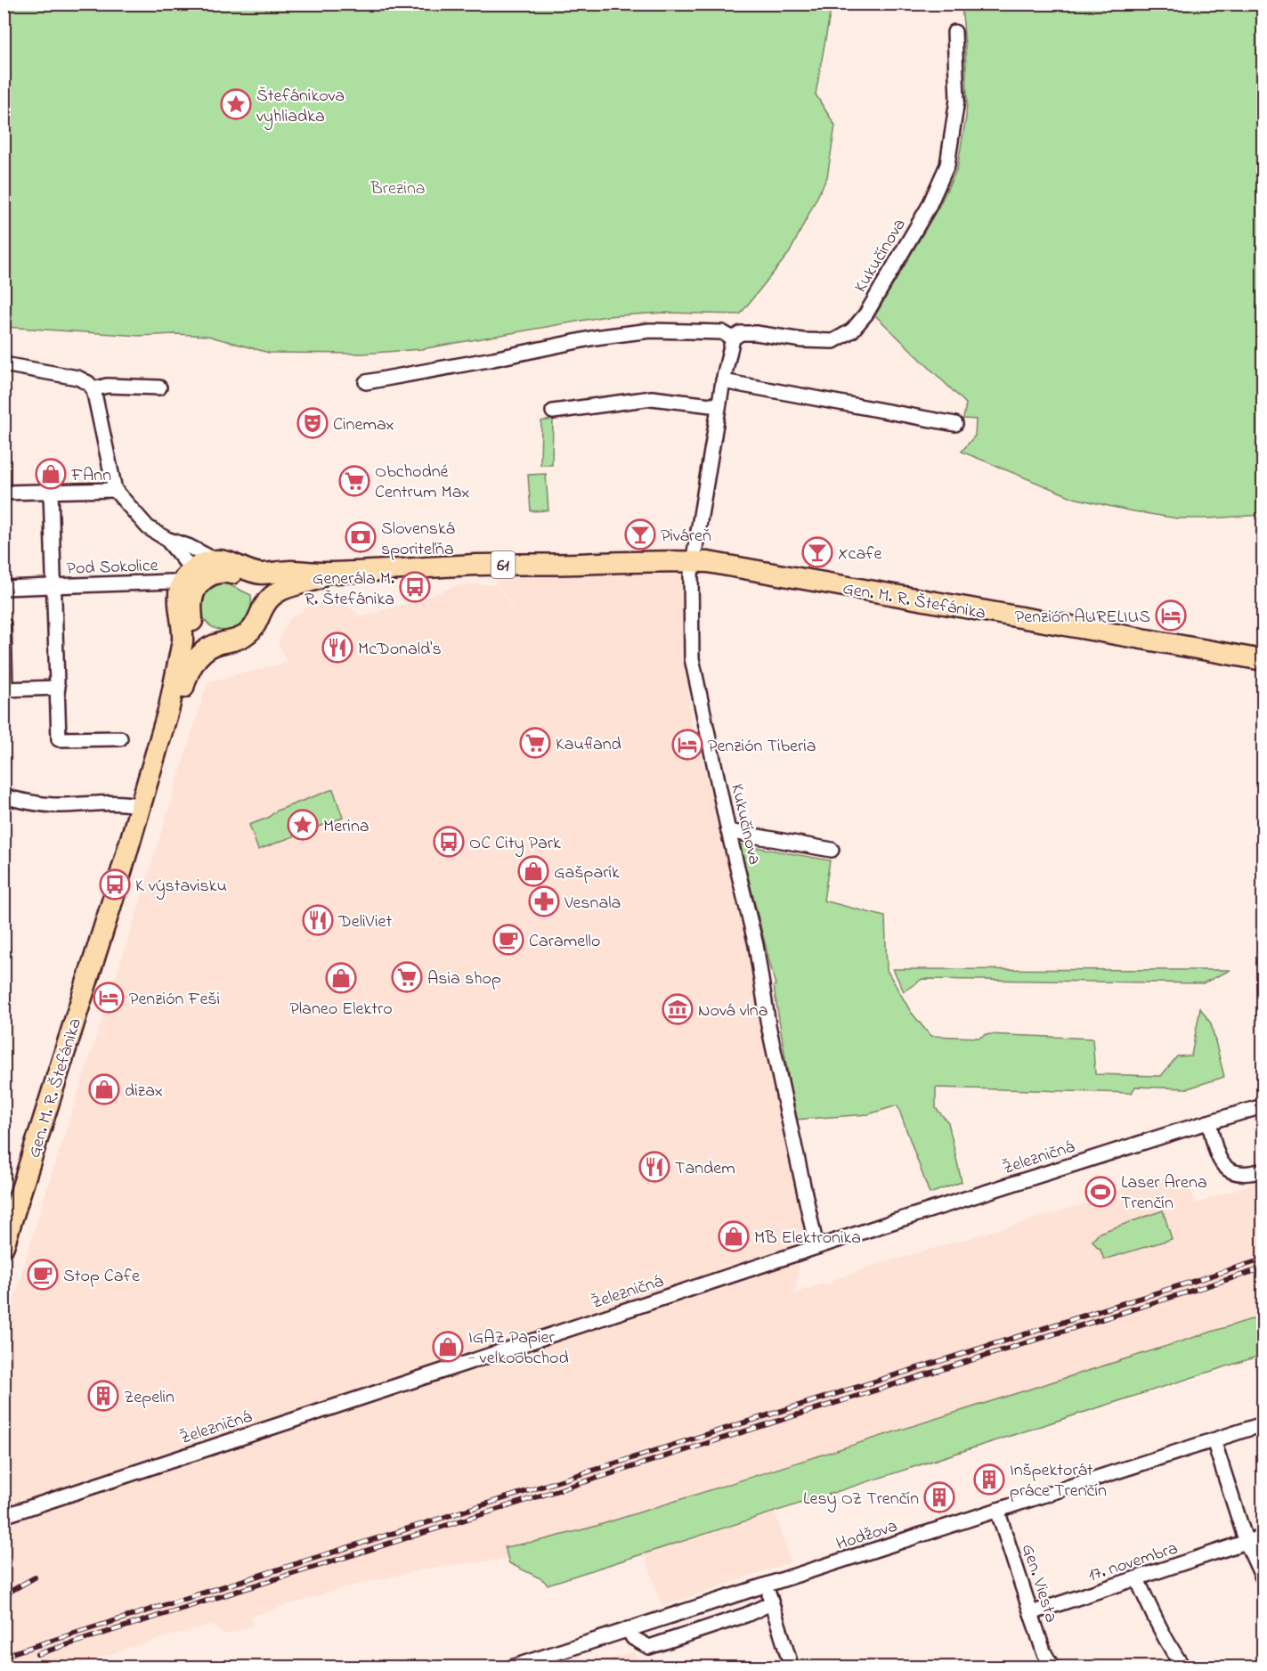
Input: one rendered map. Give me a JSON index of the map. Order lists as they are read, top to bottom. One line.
{"streets":{"main road":["61","Gen. M. R. Štefánika"],"street":["Kukučínova","Pod Sokolice","Železničná","Hodžova","17. novembra","Gen. Viesta"]},"crossings":[["Kukučínova","61"],["Kukučínova","Gen. M. R. Štefánika"],["Kukučínova","Železničná"],["61","Pod Sokolice"],["61","Gen. M. R. Štefánika"],["Hodžova","Gen. Viesta"],["17. novembra","Gen. Viesta"]],"parks":["Brezina"],"places":{"place":["Štefánikova vyhliadka","Merina"],"theatre":["Cinemax"],"shop":["FAnn","Gašparík","Planeo Elektro","dizax","MB Elektronika","IGAZ Papier - velkoobchod"],"supermarket":["Obchodné Centrum Max","Kaufland","Asia shop"],"bar":["Piváreň","Xcafe"],"bank":["Slovenská sporiteľňa"],"bus stop":["Generála M. R. Štefánika","OC City Park","K výstavisku"],"hotel":["Penzión AURELIUS","Penzión Tiberia","Penzión Feši"],"restaurant":["McDonald's","DeliViet","Tandem"],"pharmacy":["Vesnala"],"cafe":["Caramello","Stop Cafe"],"museum":["Nová vlna"],"sports":["Laser Arena Trenčín"],"building":["Zepelin","Inšpektorát práce Trenčín","Lesy OZ Trenčín"]}}
